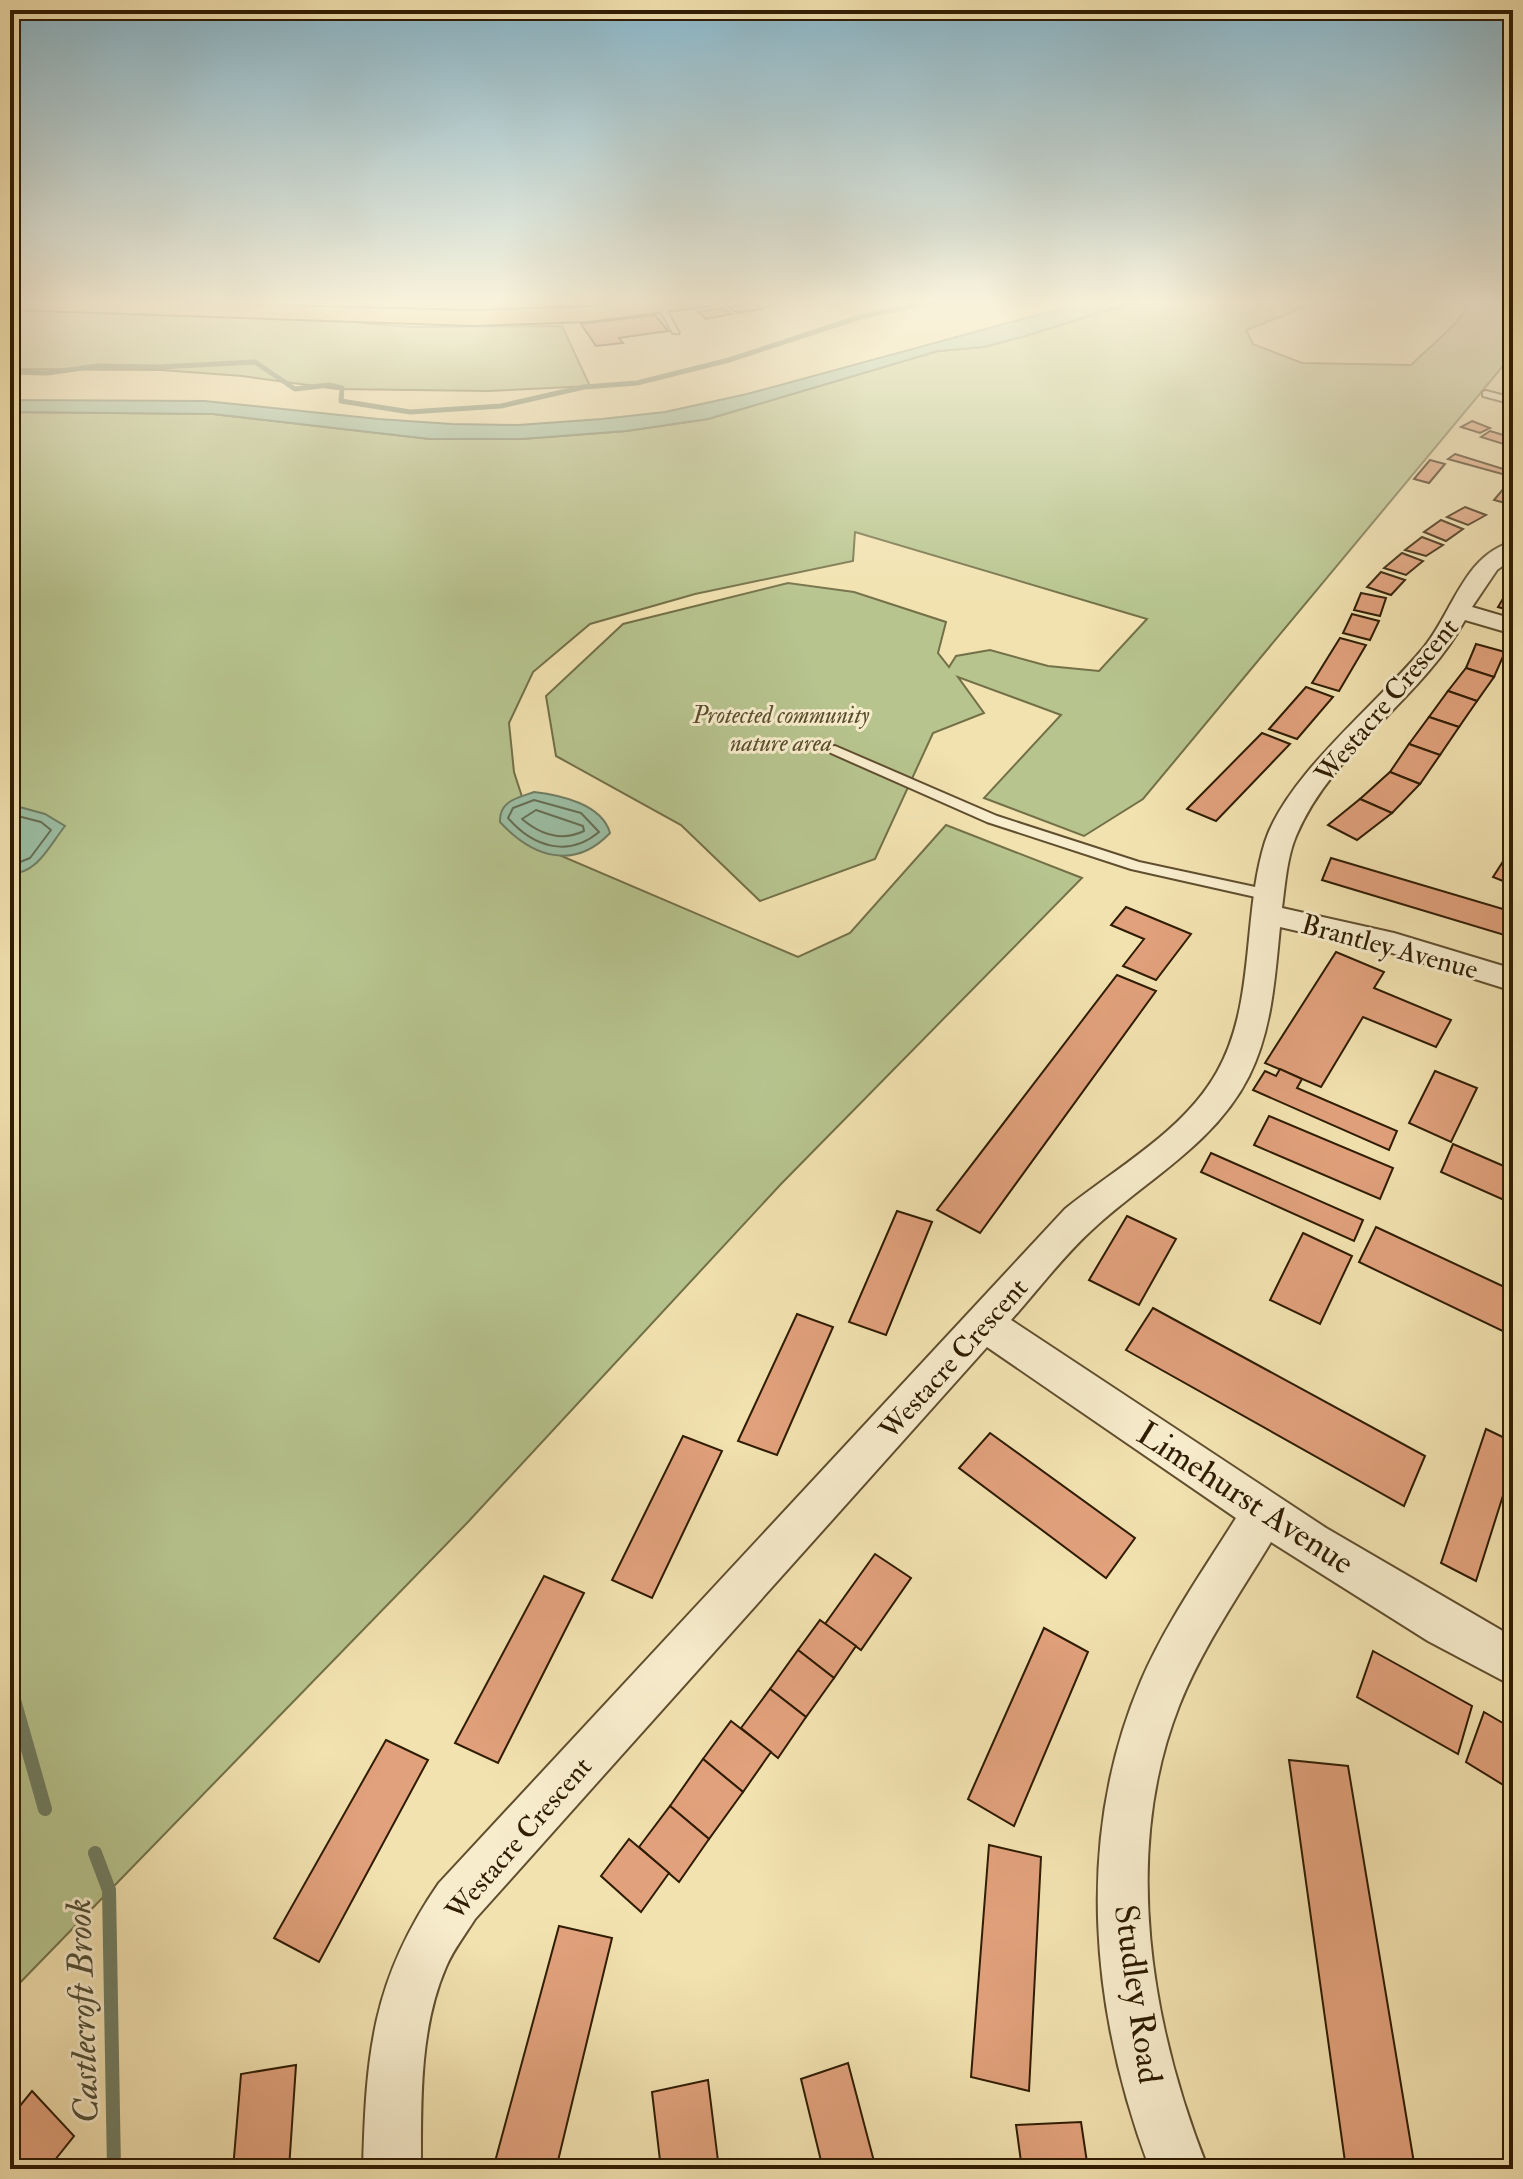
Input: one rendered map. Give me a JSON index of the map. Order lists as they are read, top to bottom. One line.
{"streets":{"street":["Westacre Crescent","Brantley Avenue","Limehurst Avenue","Studley Road"]},"crossings":[["Westacre Crescent","Brantley Avenue"],["Westacre Crescent","Limehurst Avenue"],["Limehurst Avenue","Studley Road"]],"water":["Castlecroft Brook"],"parks":["Protected community nature area"]}
